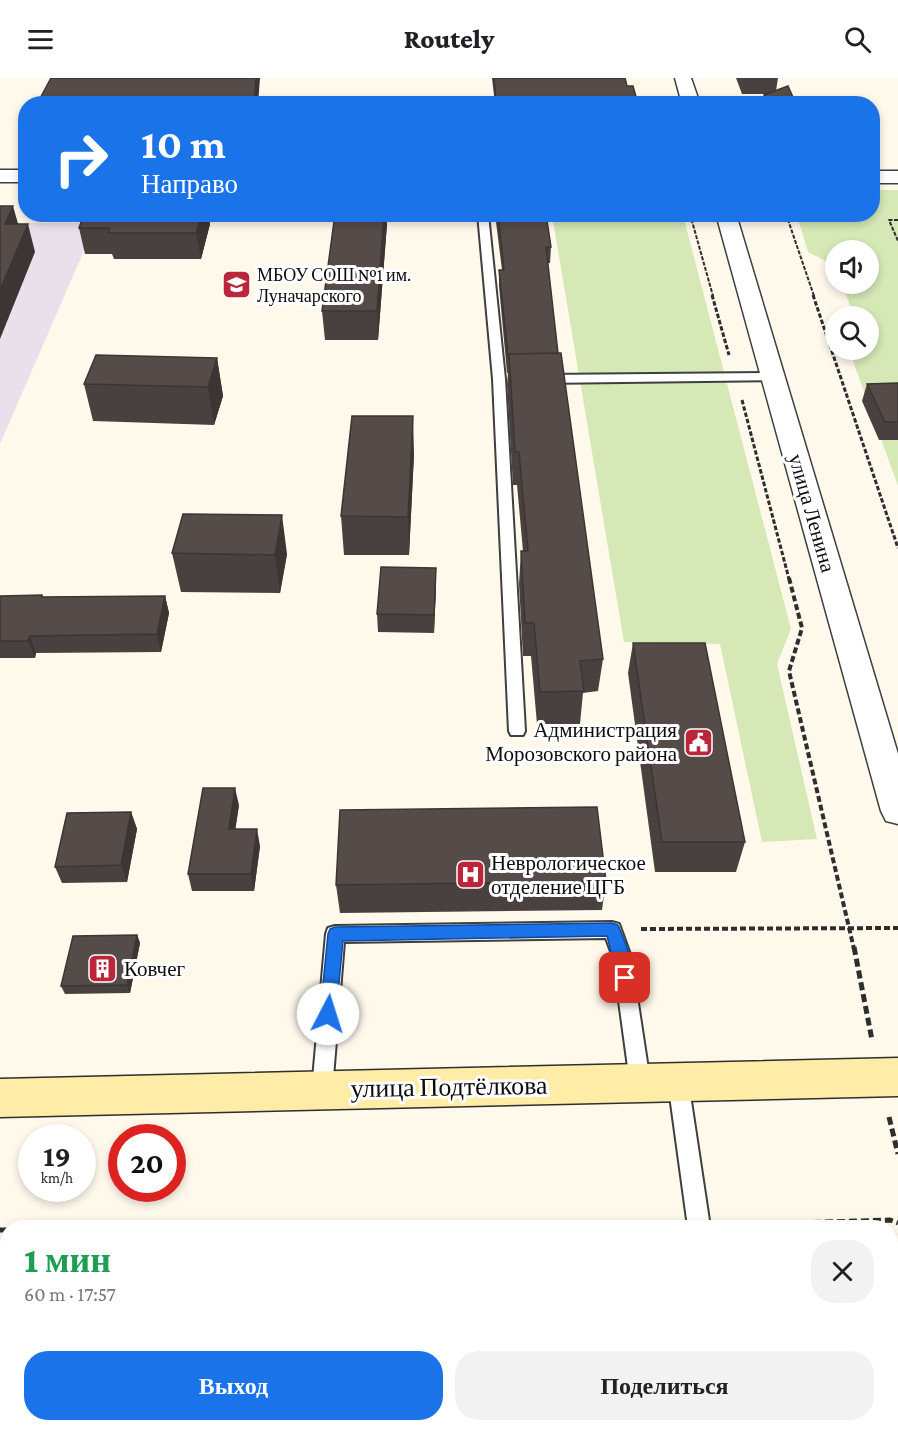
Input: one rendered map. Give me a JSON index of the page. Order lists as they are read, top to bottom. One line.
{"streets":{"main road":["улица Подтёлкова"],"street":["улица Ленина"]},"places":{"school or university":["МБОУ СОШ №1 им. Луначарского"],"public building":["Администрация Морозовского района"],"hospital":["Неврологическое отделение ЦГБ"],"building":["Ковчег"]},"page":{"header":"Routely","turn":["10 m","Направо"],"speed":"19 km/h","limit":"20","heading":["1 мин","60 m · 17:57"],"buttons":["Выход","Поделиться"]}}
